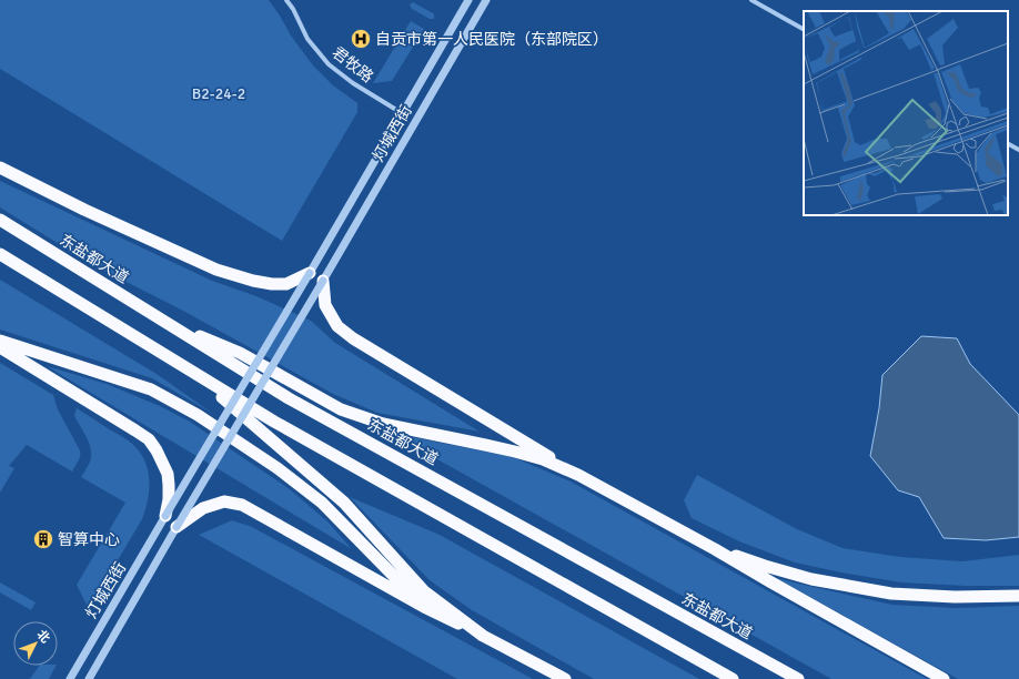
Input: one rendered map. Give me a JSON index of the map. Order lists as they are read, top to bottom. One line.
{"streets":{"highway":["东盐都大道"],"street":["君牧路","灯城西街"]},"crossings":[["君牧路","灯城西街"]],"parks":["B2-24-2"],"places":{"hospital":["自贡市第一人民医院（东部院区）"],"building":["智算中心"]},"north":"top right"}
